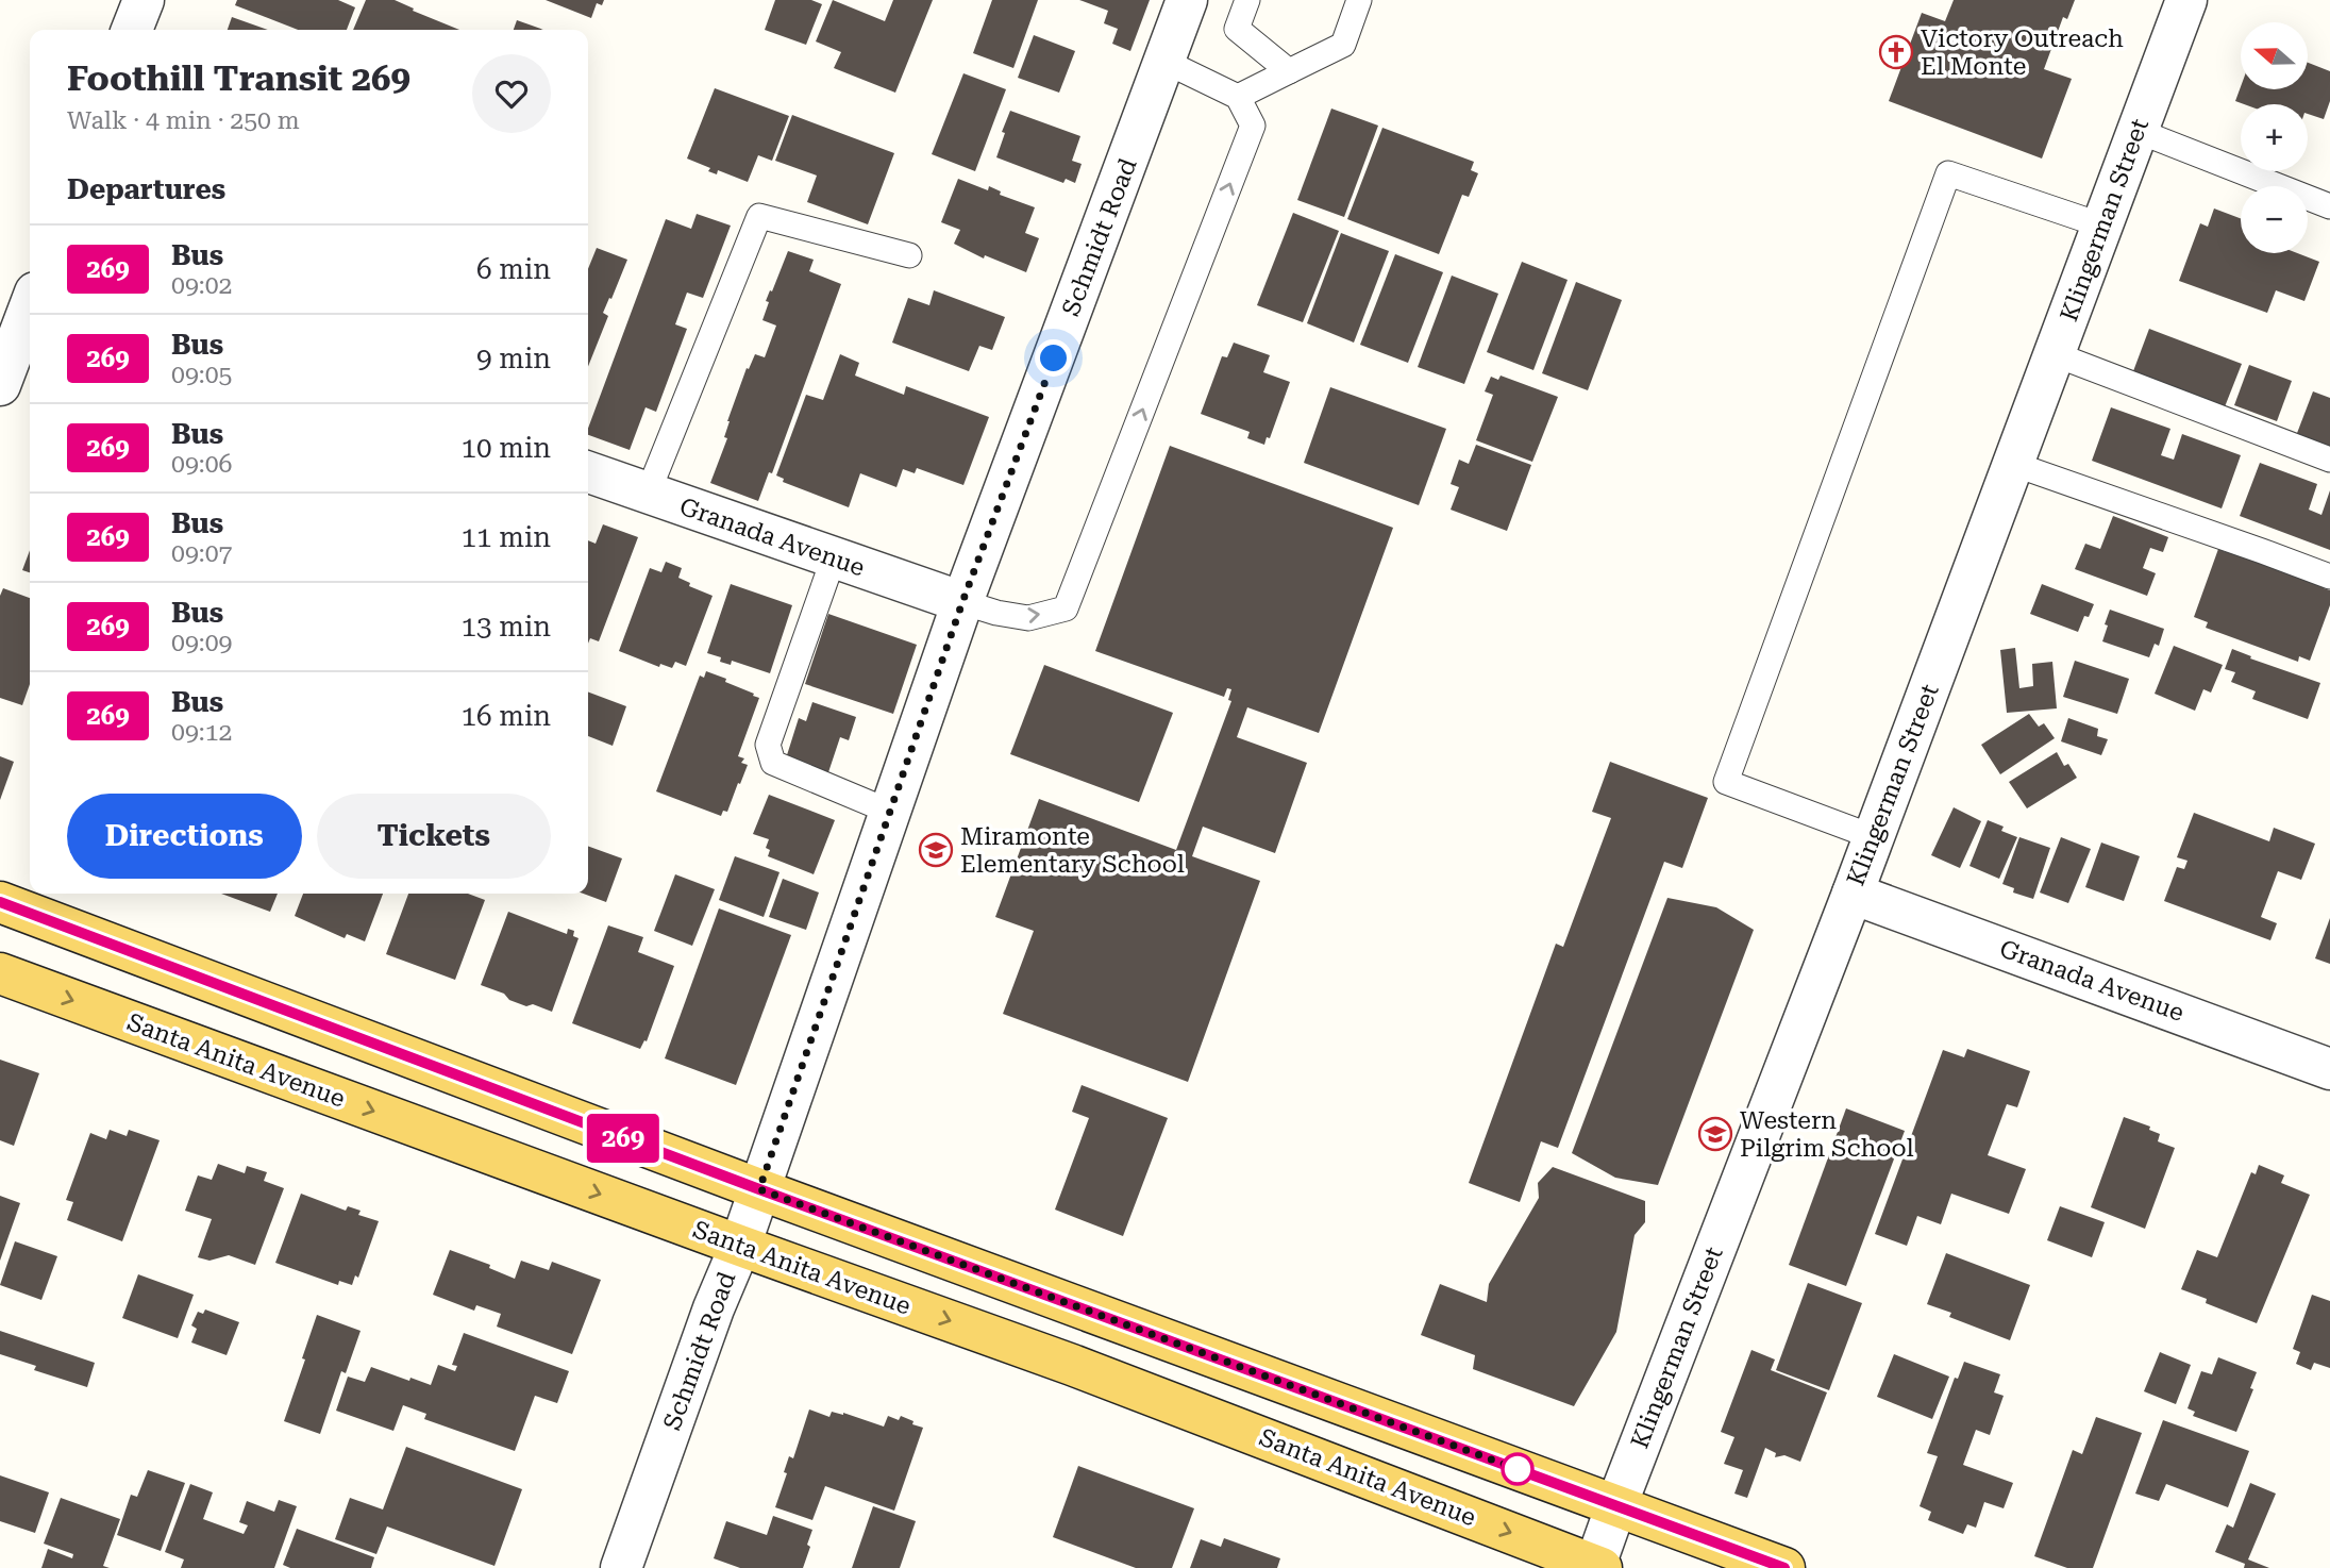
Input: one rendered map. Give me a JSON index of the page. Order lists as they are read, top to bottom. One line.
{"streets":{"main road":["Santa Anita Avenue"],"street":["Klingerman Street","Schmidt Road","Granada Avenue"]},"crossings":[["Klingerman Street","Granada Avenue"],["Klingerman Street","Santa Anita Avenue"],["Schmidt Road","Granada Avenue"],["Schmidt Road","Santa Anita Avenue"]],"places":{"church":["Victory Outreach El Monte"],"school or university":["Miramonte Elementary School","Western Pilgrim School"]},"lines":["bus line 269"],"north":"left","page":{"on_map":"269","map_buttons":["+","−"],"heading":[["Foothill Transit 269","Walk · 4 min · 250 m"],"Departures"],"list":[{"mark":"269","name":"Bus","note":"09:02","value":"6 min"},{"mark":"269","name":"Bus","note":"09:05","value":"9 min"},{"mark":"269","name":"Bus","note":"09:06","value":"10 min"},{"mark":"269","name":"Bus","note":"09:07","value":"11 min"},{"mark":"269","name":"Bus","note":"09:09","value":"13 min"},{"mark":"269","name":"Bus","note":"09:12","value":"16 min"}],"buttons":["Directions","Tickets"]}}
